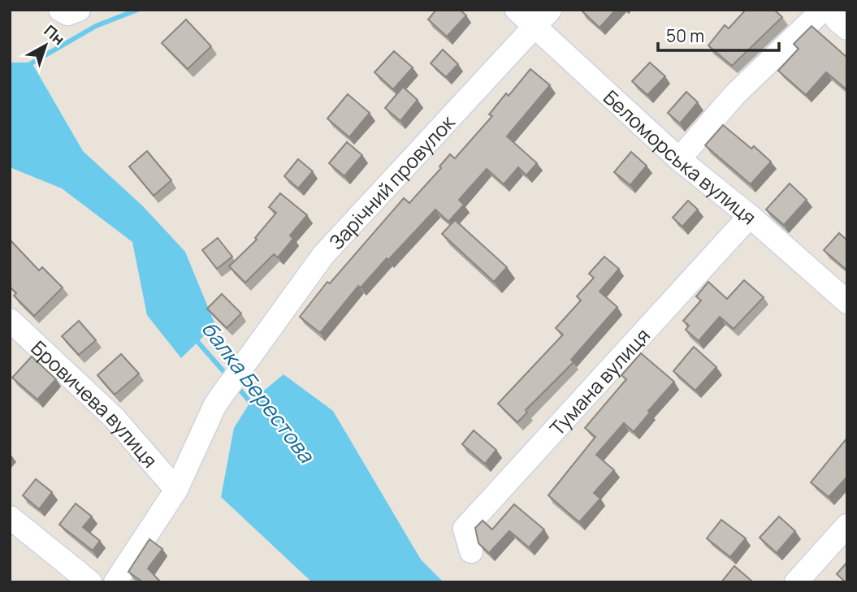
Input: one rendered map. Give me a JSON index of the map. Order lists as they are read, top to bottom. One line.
{"streets":{"street":["Беломорська вулиця","Зарічний провулок","Тумана вулиця","Бровичева вулиця"]},"crossings":[["Беломорська вулиця","Зарічний провулок"],["Беломорська вулиця","Тумана вулиця"],["Зарічний провулок","Бровичева вулиця"]],"water":["балка Берестова"],"scale_bar":"50 m","north":"top right"}
